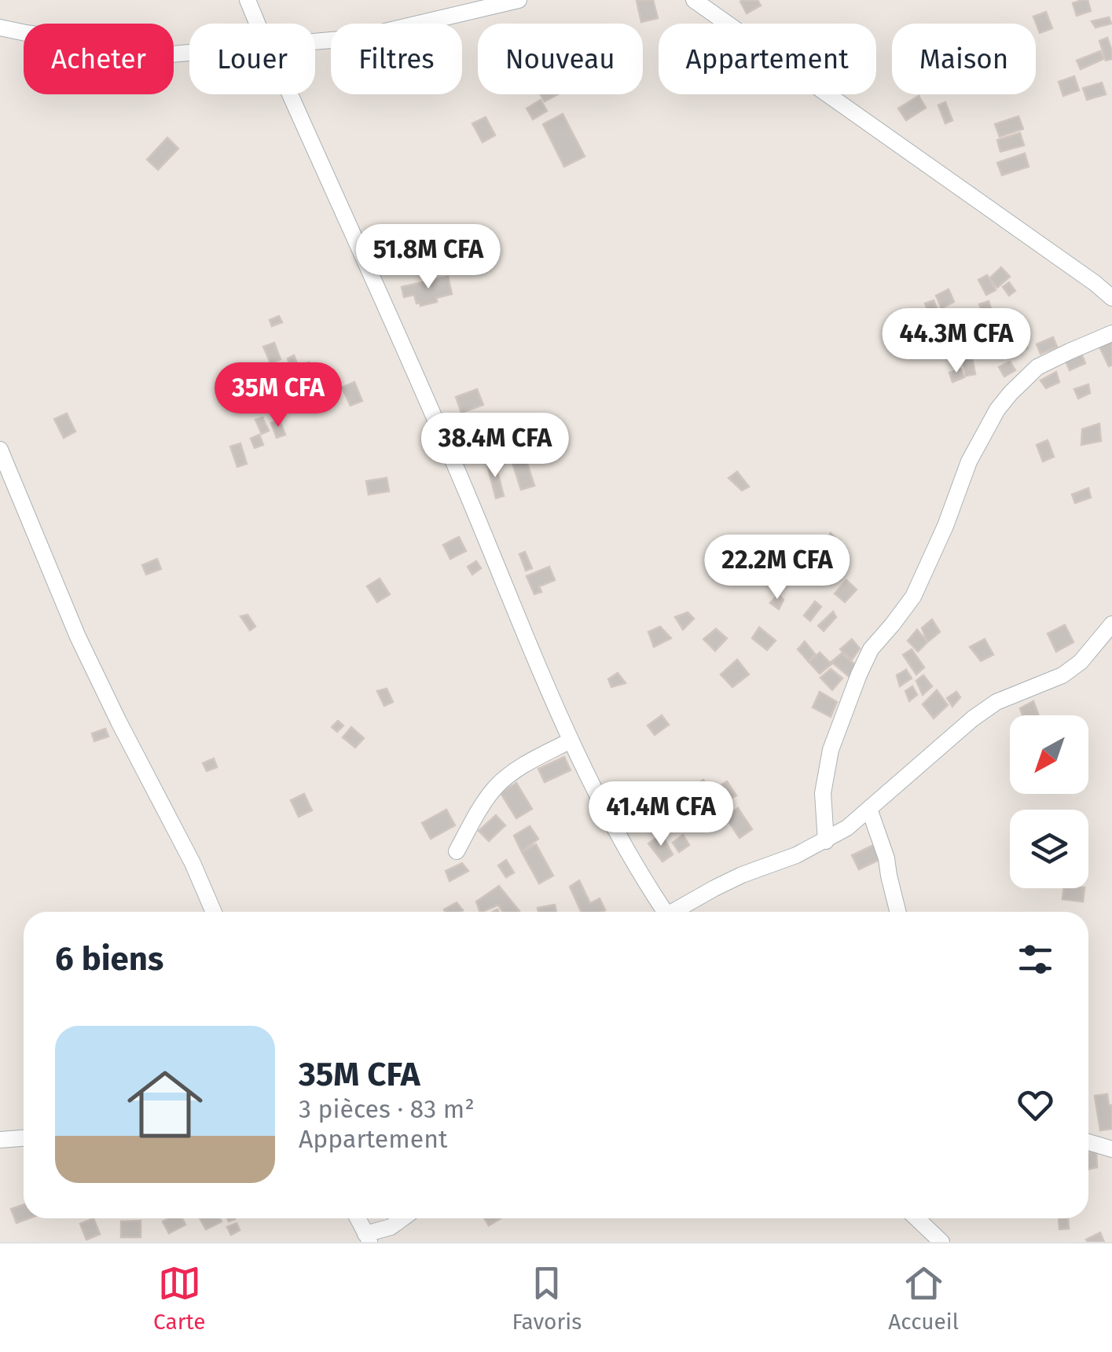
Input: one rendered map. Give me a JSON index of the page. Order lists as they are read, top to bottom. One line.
{"north":"bottom left","page":{"chip":["Acheter","Louer","Filtres","Nouveau","Appartement","Maison"],"price":["51.8M CFA","44.3M CFA","35M CFA","38.4M CFA","22.2M CFA","41.4M CFA"],"heading":"6 biens","list":[{"name":"35M CFA","note":"3 pièces · 83 m² · Appartement"}],"tabs":["Carte","Favoris","Accueil"]}}
